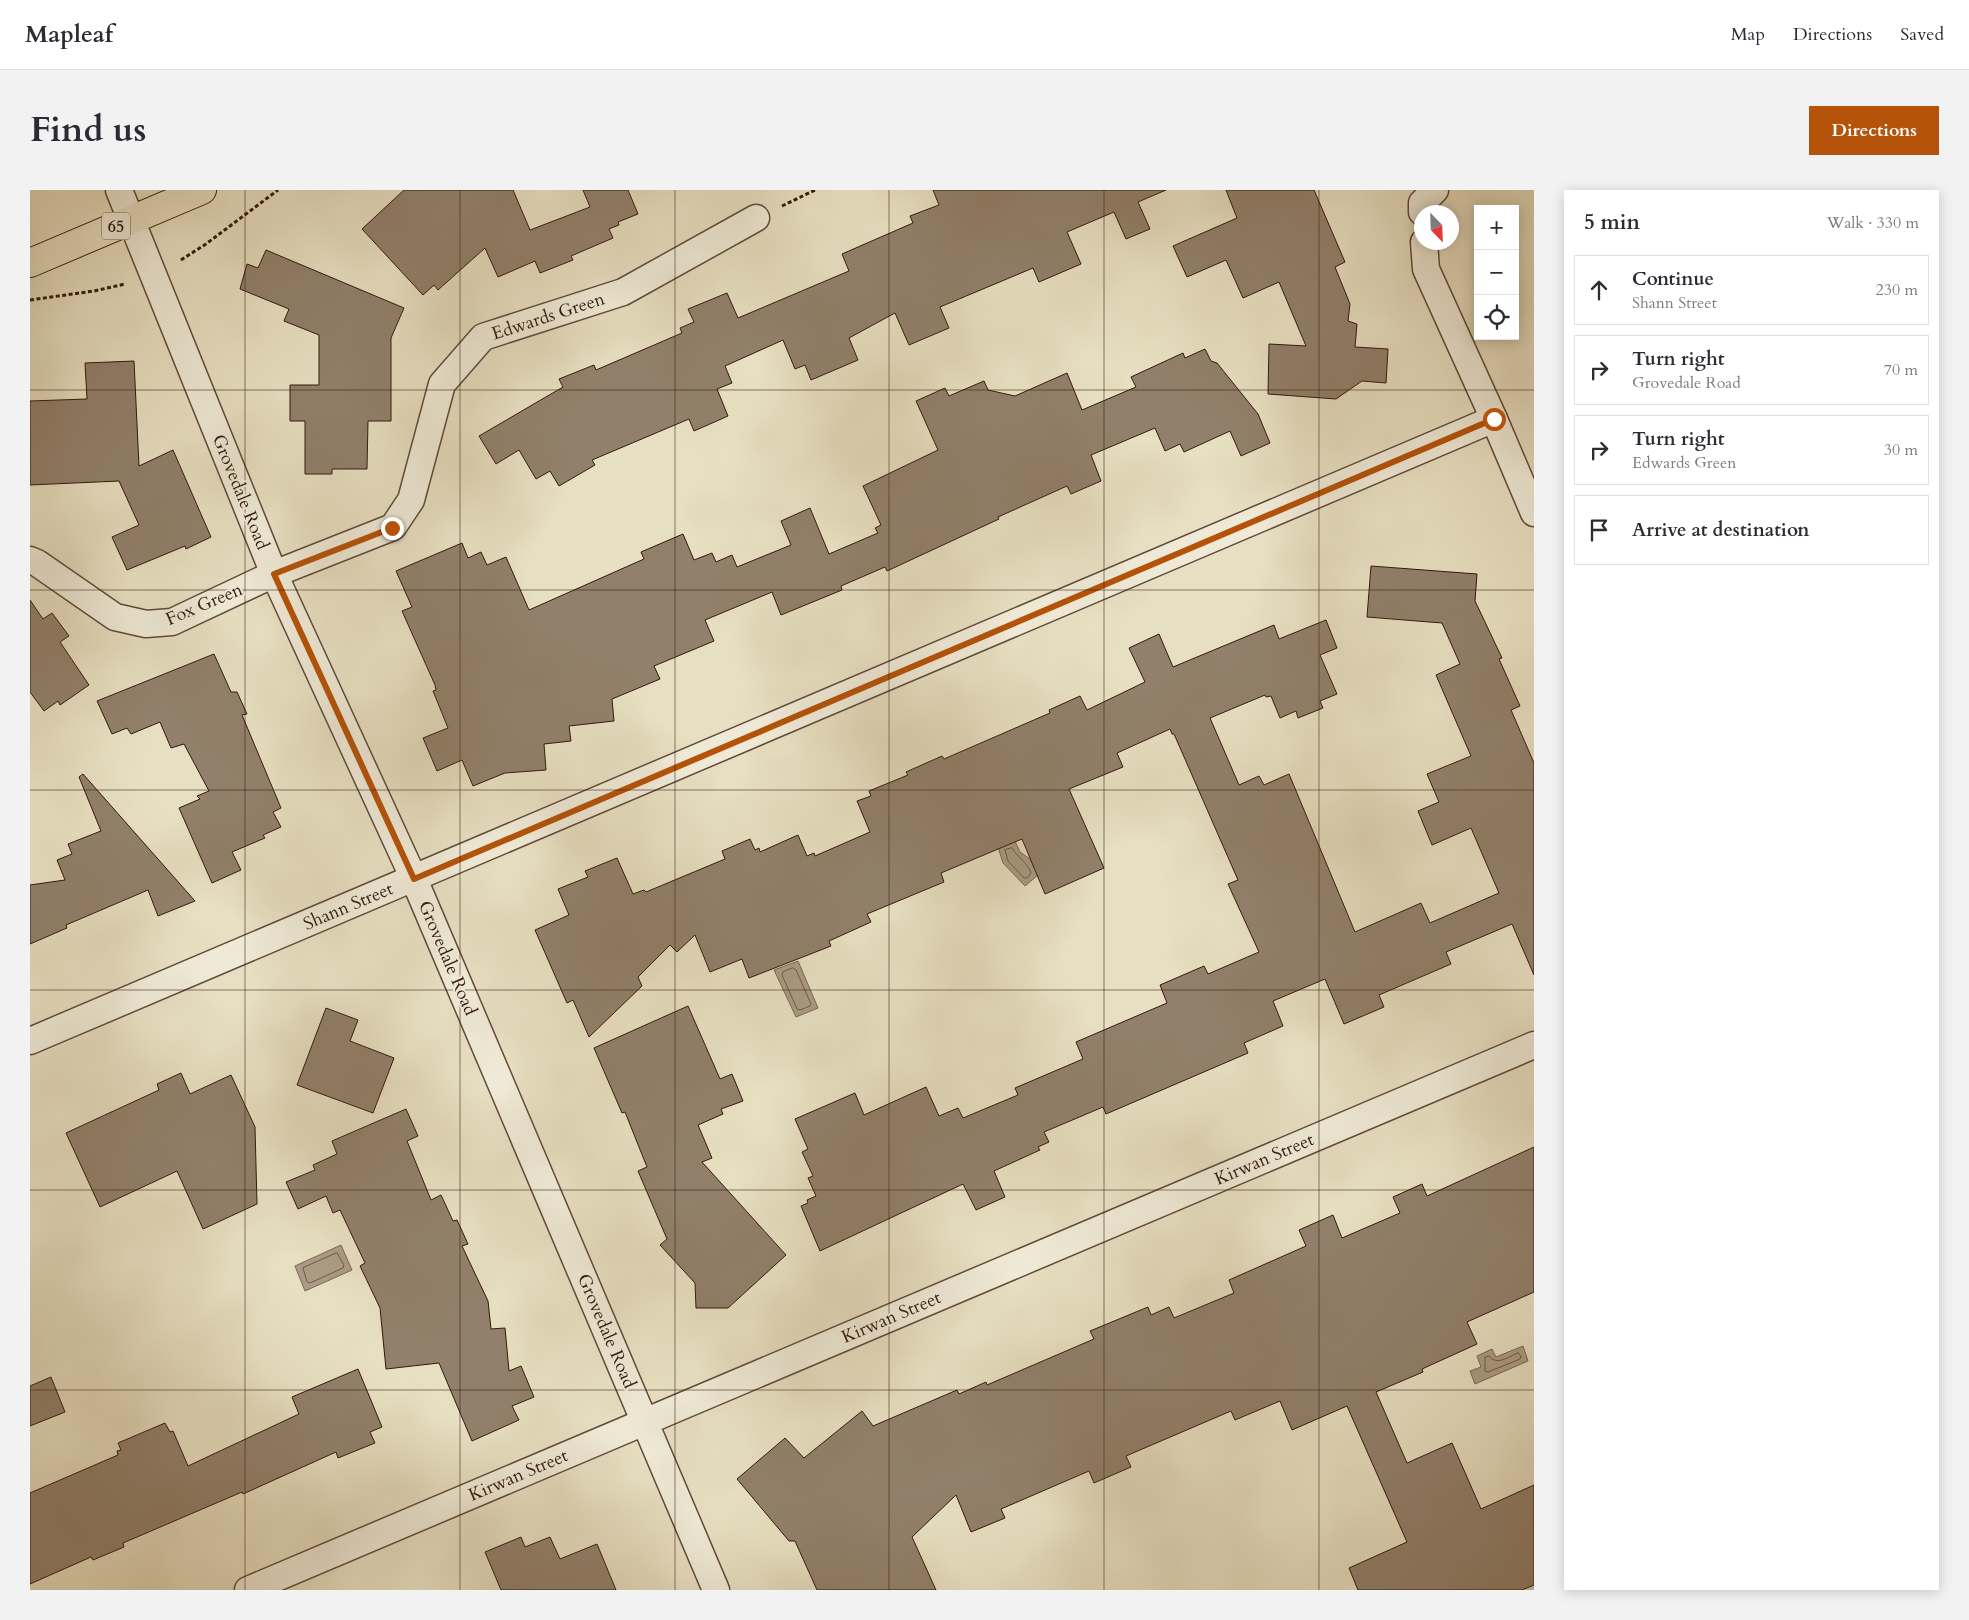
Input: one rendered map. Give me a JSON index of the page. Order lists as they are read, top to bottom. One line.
{"streets":{"main road":["65"],"street":["Edwards Green","Grovedale Road","Fox Green","Shann Street","Kirwan Street"]},"crossings":[["65","Grovedale Road"],["Edwards Green","Grovedale Road"],["Edwards Green","Fox Green"],["Grovedale Road","Fox Green"],["Grovedale Road","Shann Street"],["Grovedale Road","Kirwan Street"]],"north":"bottom right","page":{"header":"Mapleaf","nav":["Map","Directions","Saved"],"title":"Find us","buttons":"Directions","heading":["5 min","Walk · 330 m"],"map_buttons":["+","−"],"list":[["Continue","Shann Street","230 m"],["Turn right","Grovedale Road","70 m"],["Turn right","Edwards Green","30 m"],"Arrive at destination"]}}
